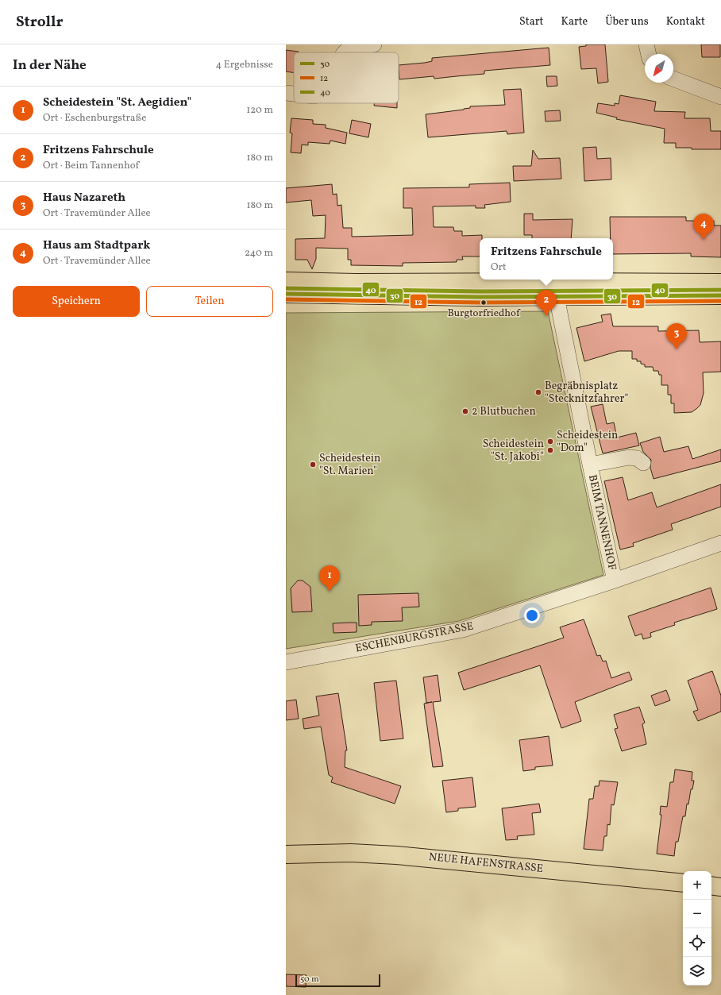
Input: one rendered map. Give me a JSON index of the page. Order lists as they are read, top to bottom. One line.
{"streets":{"main road":["NEUE HAFENSTRASSE"],"street":["BEIM TANNENHOF","ESCHENBURGSTRASSE"]},"crossings":[["BEIM TANNENHOF","ESCHENBURGSTRASSE"]],"places":["Burgtorfriedhof","Begräbnisplatz \"Stecknitzfahrer\"","2 Blutbuchen","Scheidestein \"Dom\"","Scheidestein \"St. Jakobi\"","Scheidestein \"St. Marien\""],"lines":["transit line 40","transit line 30","transit line 12"],"legend":["30","12","40"],"scale_bar":"50 m","north":"bottom left","page":{"header":"Strollr","nav":["Start","Karte","Über uns","Kontakt"],"heading":["In der Nähe","4 Ergebnisse"],"list":[{"mark":"1","name":"Scheidestein \"St. Aegidien\"","note":"Ort · Eschenburgstraße","value":"120 m"},{"mark":"2","name":"Fritzens Fahrschule","note":"Ort · Beim Tannenhof","value":"180 m"},{"mark":"3","name":"Haus Nazareth","note":"Ort · Travemünder Allee","value":"180 m"},{"mark":"4","name":"Haus am Stadtpark","note":"Ort · Travemünder Allee","value":"240 m"}],"pins":["4","2","3","1"],"popup":["Fritzens Fahrschule","Ort"],"buttons":["Speichern","Teilen"],"map_buttons":["+","−"],"scale":"50 m"}}
